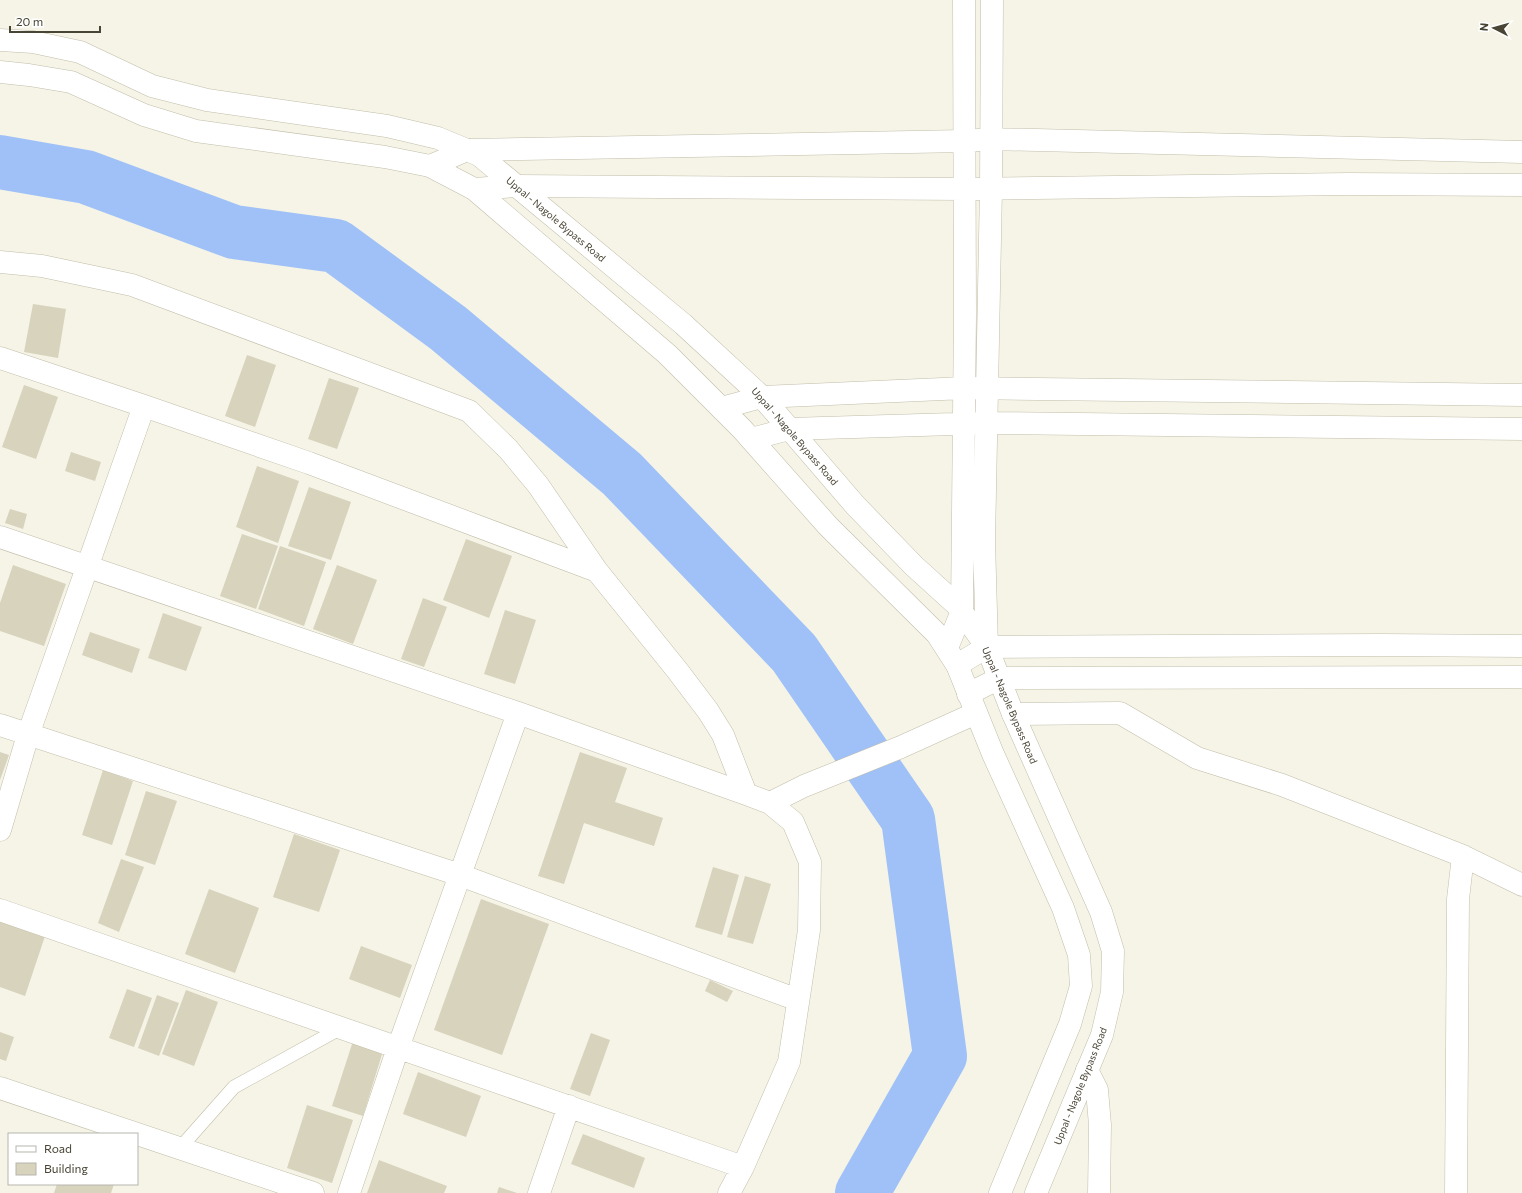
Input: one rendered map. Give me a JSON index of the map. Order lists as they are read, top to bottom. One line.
{"streets":{"street":["Uppal - Nagole Bypass Road"]},"legend":["Road","Building"],"scale_bar":"20 m","north":"left"}
